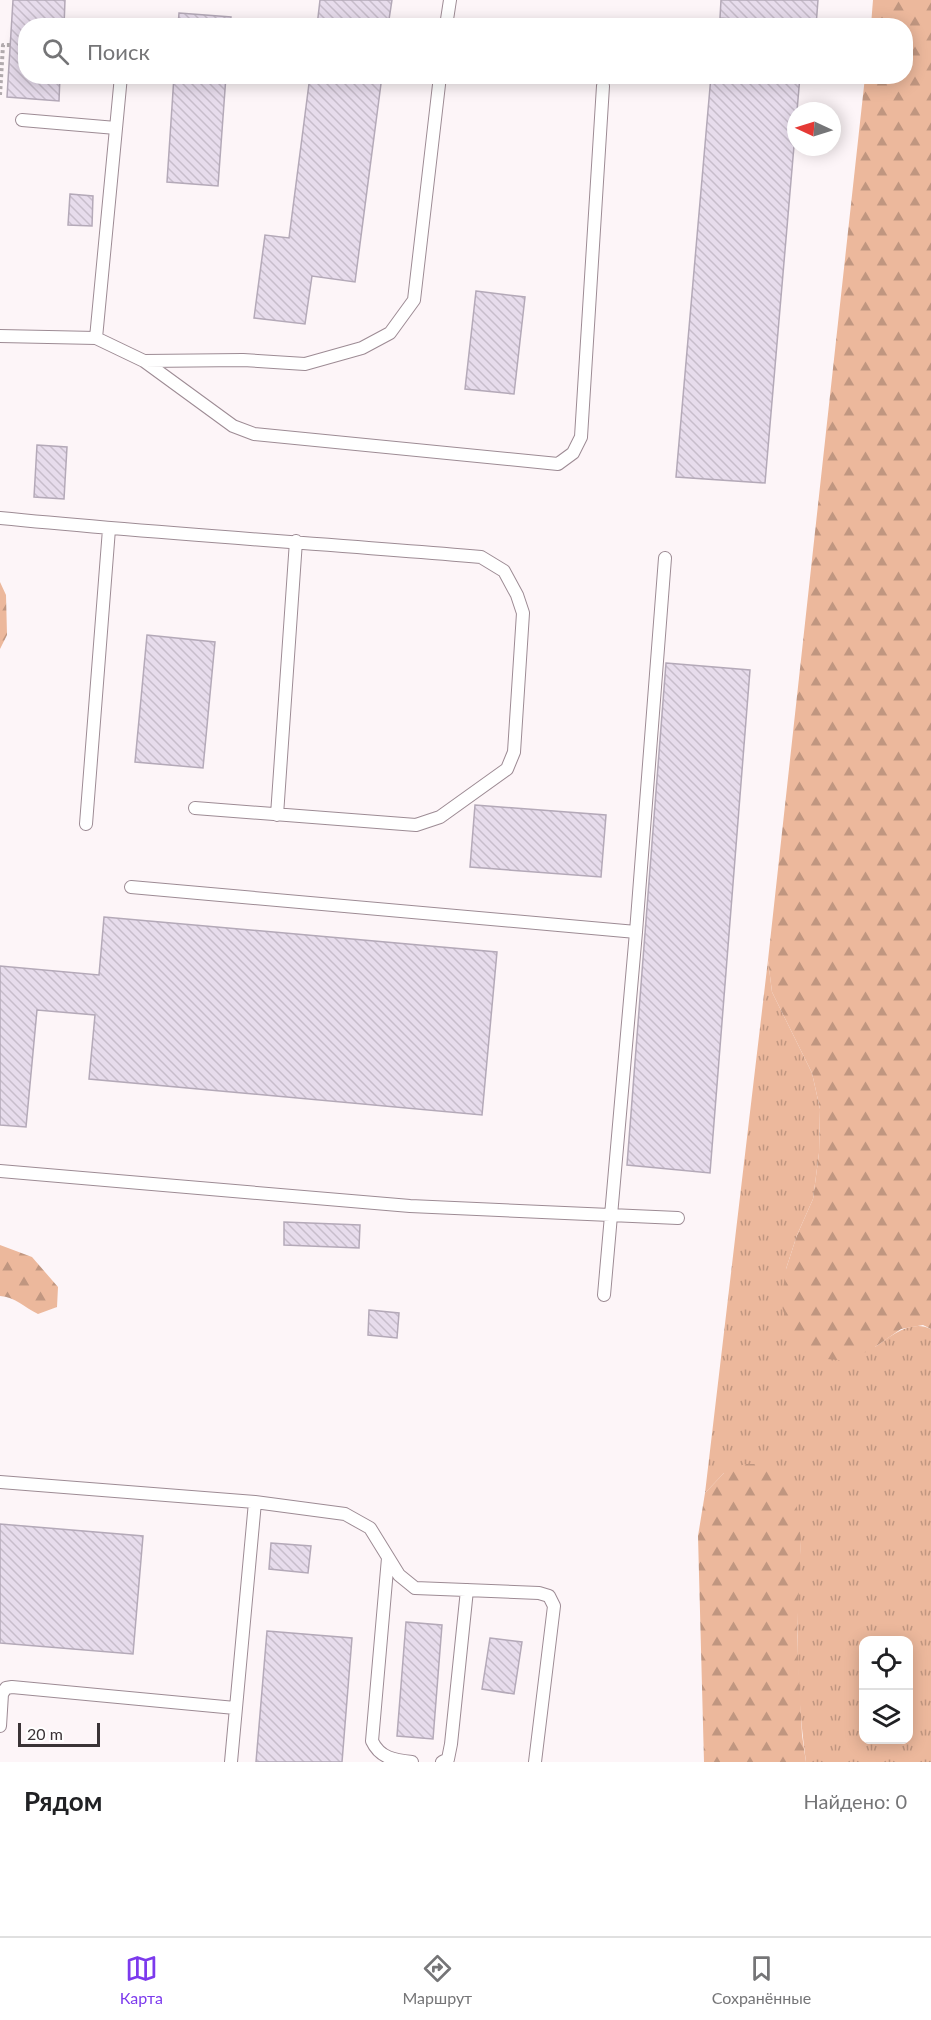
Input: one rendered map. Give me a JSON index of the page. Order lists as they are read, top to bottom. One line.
{"scale_bar":"20 m","north":"left","page":{"search":"Поиск","scale":"20 m","heading":["Рядом","Найдено: 0"],"nav":["Карта","Маршрут","Сохранённые"]}}
